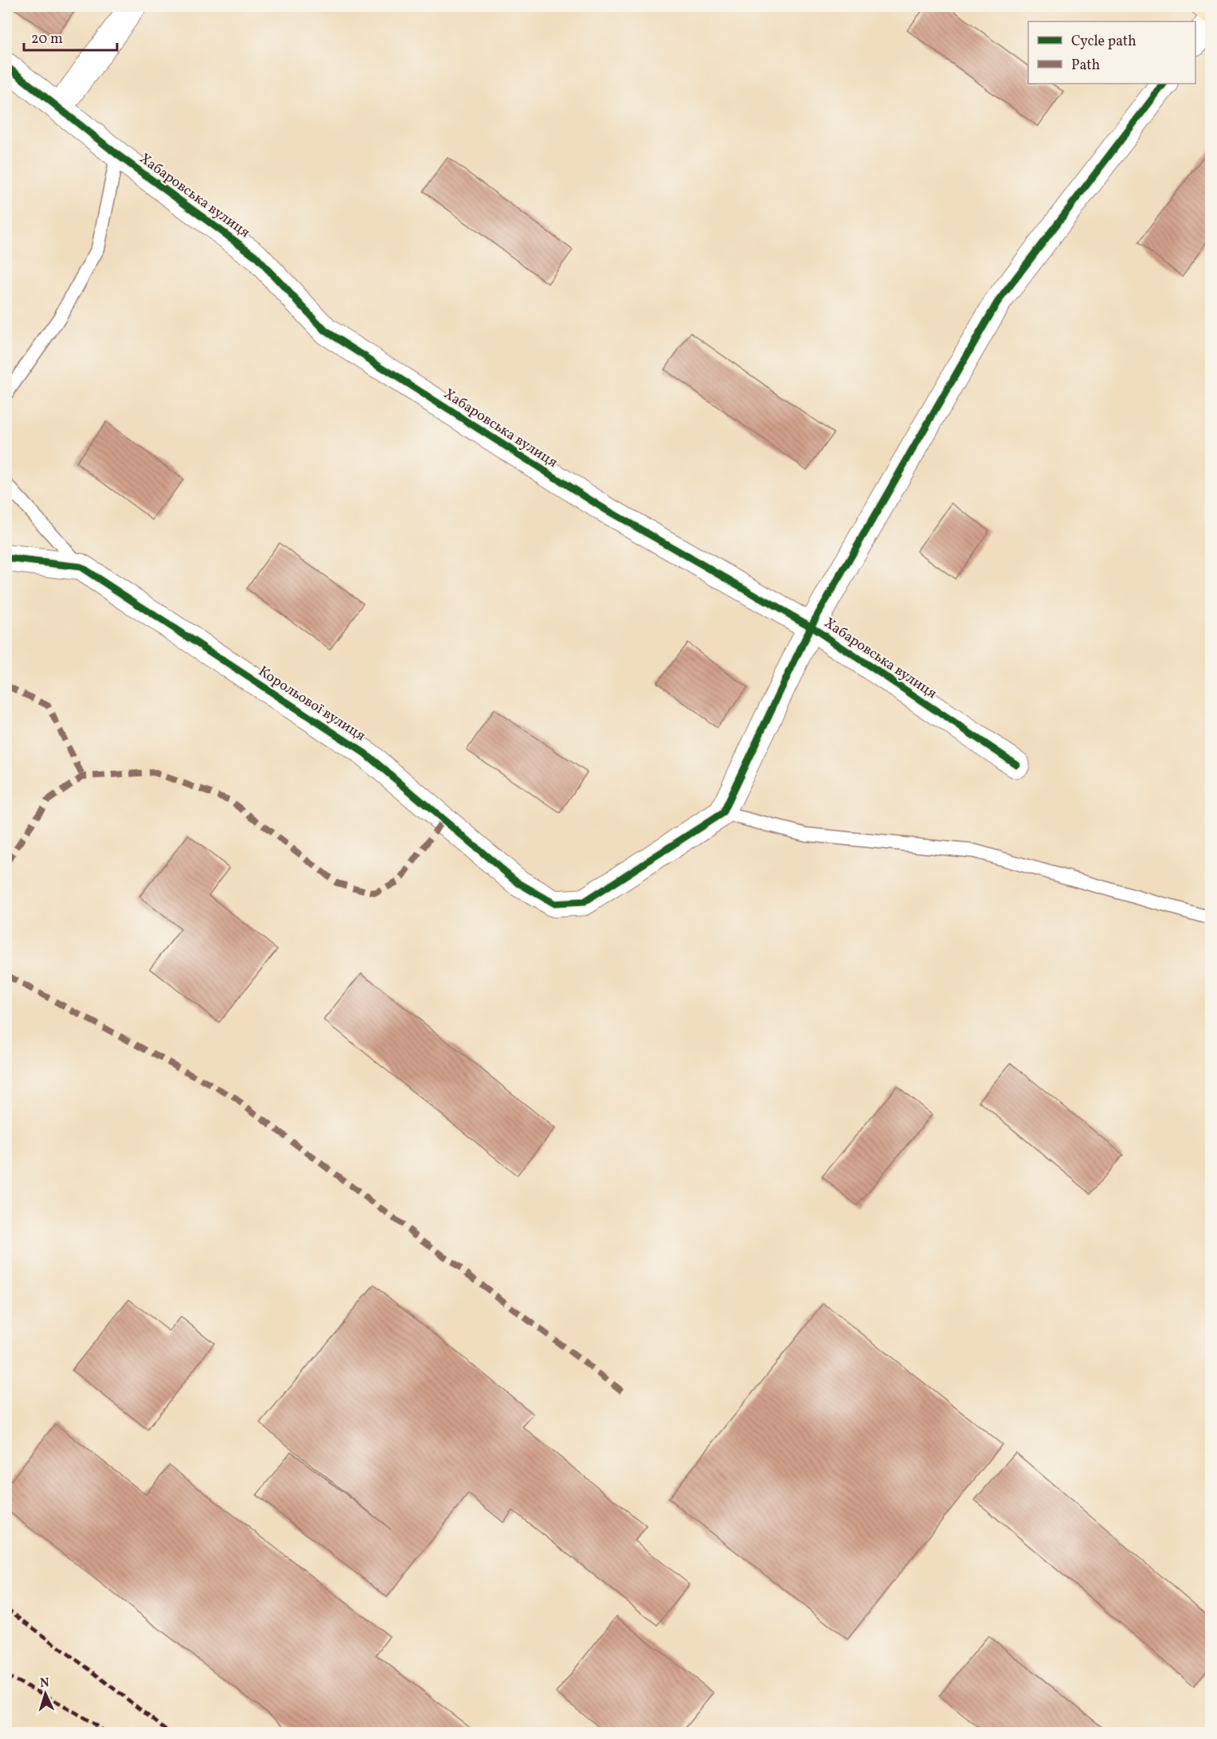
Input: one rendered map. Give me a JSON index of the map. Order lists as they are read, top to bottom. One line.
{"streets":{"street":["Хабаровська вулиця","Корольової вулиця"]},"legend":["Cycle path","Path"],"scale_bar":"20 m","north":"top"}
